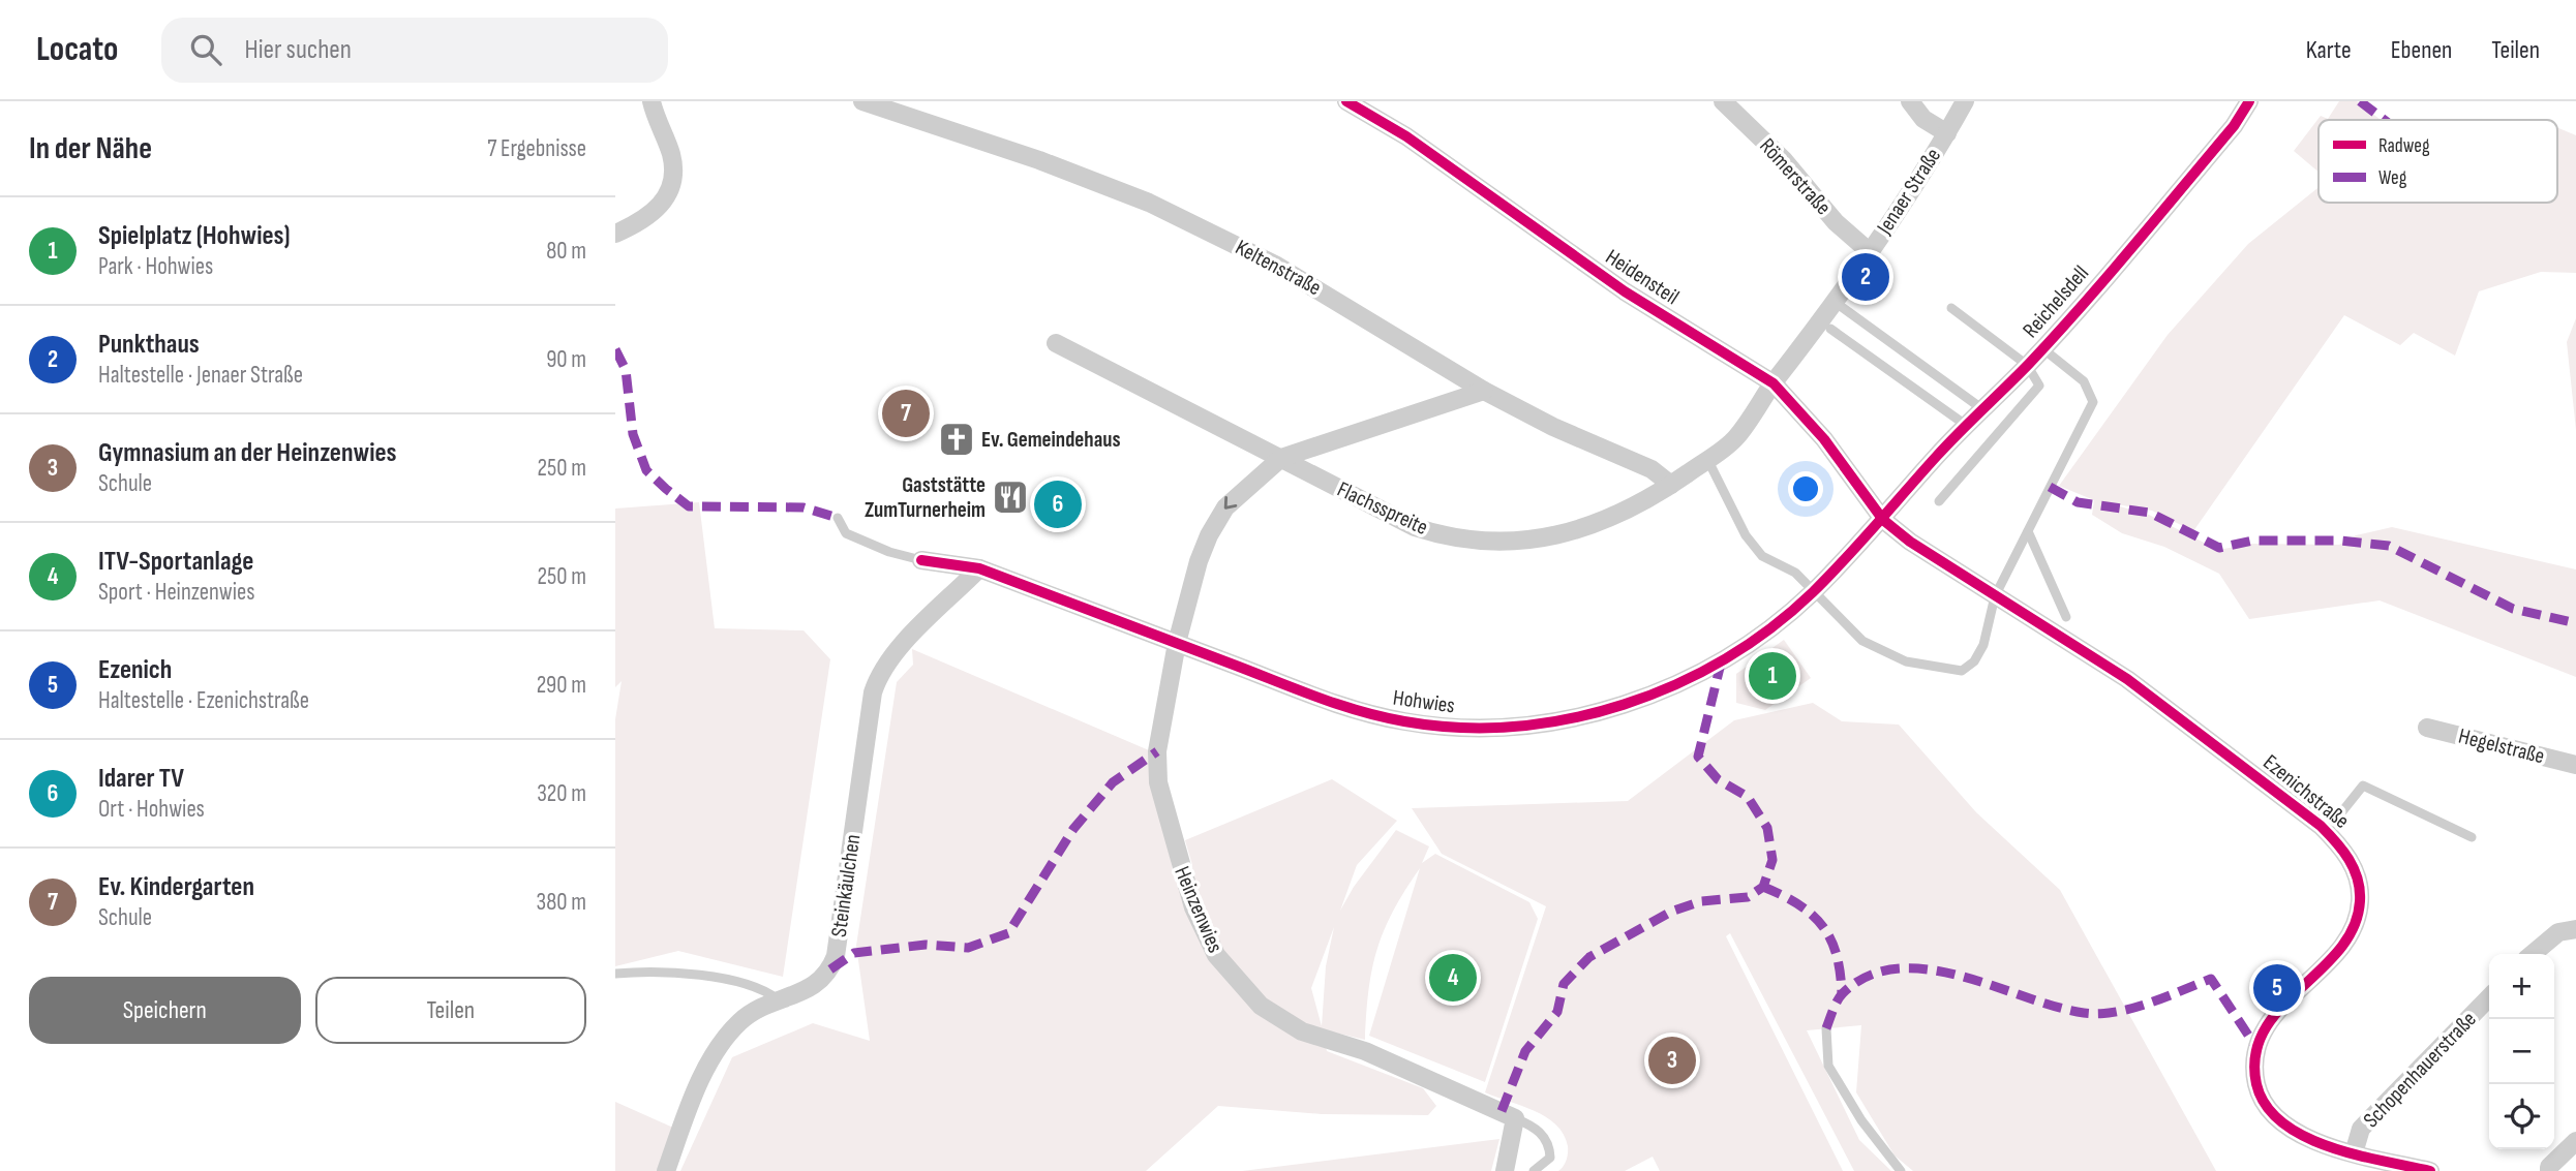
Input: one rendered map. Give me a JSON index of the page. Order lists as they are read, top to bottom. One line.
{"streets":{"street":["Römerstraße","Jenaer Straße","Keltenstraße","Heidensteil","Reichelsdell","Flachsspreite","Hohwies","Hegelstraße","Ezenichstraße","Steinkäulchen","Heinzenwies","Schopenhauerstraße"]},"crossings":[["Römerstraße","Jenaer Straße"],["Jenaer Straße","Heidensteil"],["Jenaer Straße","Flachsspreite"],["Keltenstraße","Flachsspreite"],["Heidensteil","Reichelsdell"],["Heidensteil","Flachsspreite"],["Heidensteil","Hohwies"],["Heidensteil","Ezenichstraße"],["Reichelsdell","Hohwies"],["Reichelsdell","Ezenichstraße"],["Hohwies","Ezenichstraße"],["Hohwies","Steinkäulchen"],["Hohwies","Heinzenwies"],["Ezenichstraße","Schopenhauerstraße"]],"places":{"church":["Ev. Gemeindehaus"],"restaurant":["Gaststätte ZumTurnerheim"]},"legend":["Radweg","Weg"],"page":{"header":"Locato","search":"Hier suchen","nav":["Karte","Ebenen","Teilen"],"heading":["In der Nähe","7 Ergebnisse"],"list":[{"mark":"1","name":"Spielplatz (Hohwies)","note":"Park · Hohwies","value":"80 m"},{"mark":"2","name":"Punkthaus","note":"Haltestelle · Jenaer Straße","value":"90 m"},{"mark":"3","name":"Gymnasium an der Heinzenwies","note":"Schule","value":"250 m"},{"mark":"4","name":"ITV-Sportanlage","note":"Sport · Heinzenwies","value":"250 m"},{"mark":"5","name":"Ezenich","note":"Haltestelle · Ezenichstraße","value":"290 m"},{"mark":"6","name":"Idarer TV","note":"Ort · Hohwies","value":"320 m"},{"mark":"7","name":"Ev. Kindergarten","note":"Schule","value":"380 m"}],"pins":["2","7","6","1","4","5","3"],"map_buttons":["+","−"],"buttons":["Speichern","Teilen"]}}
